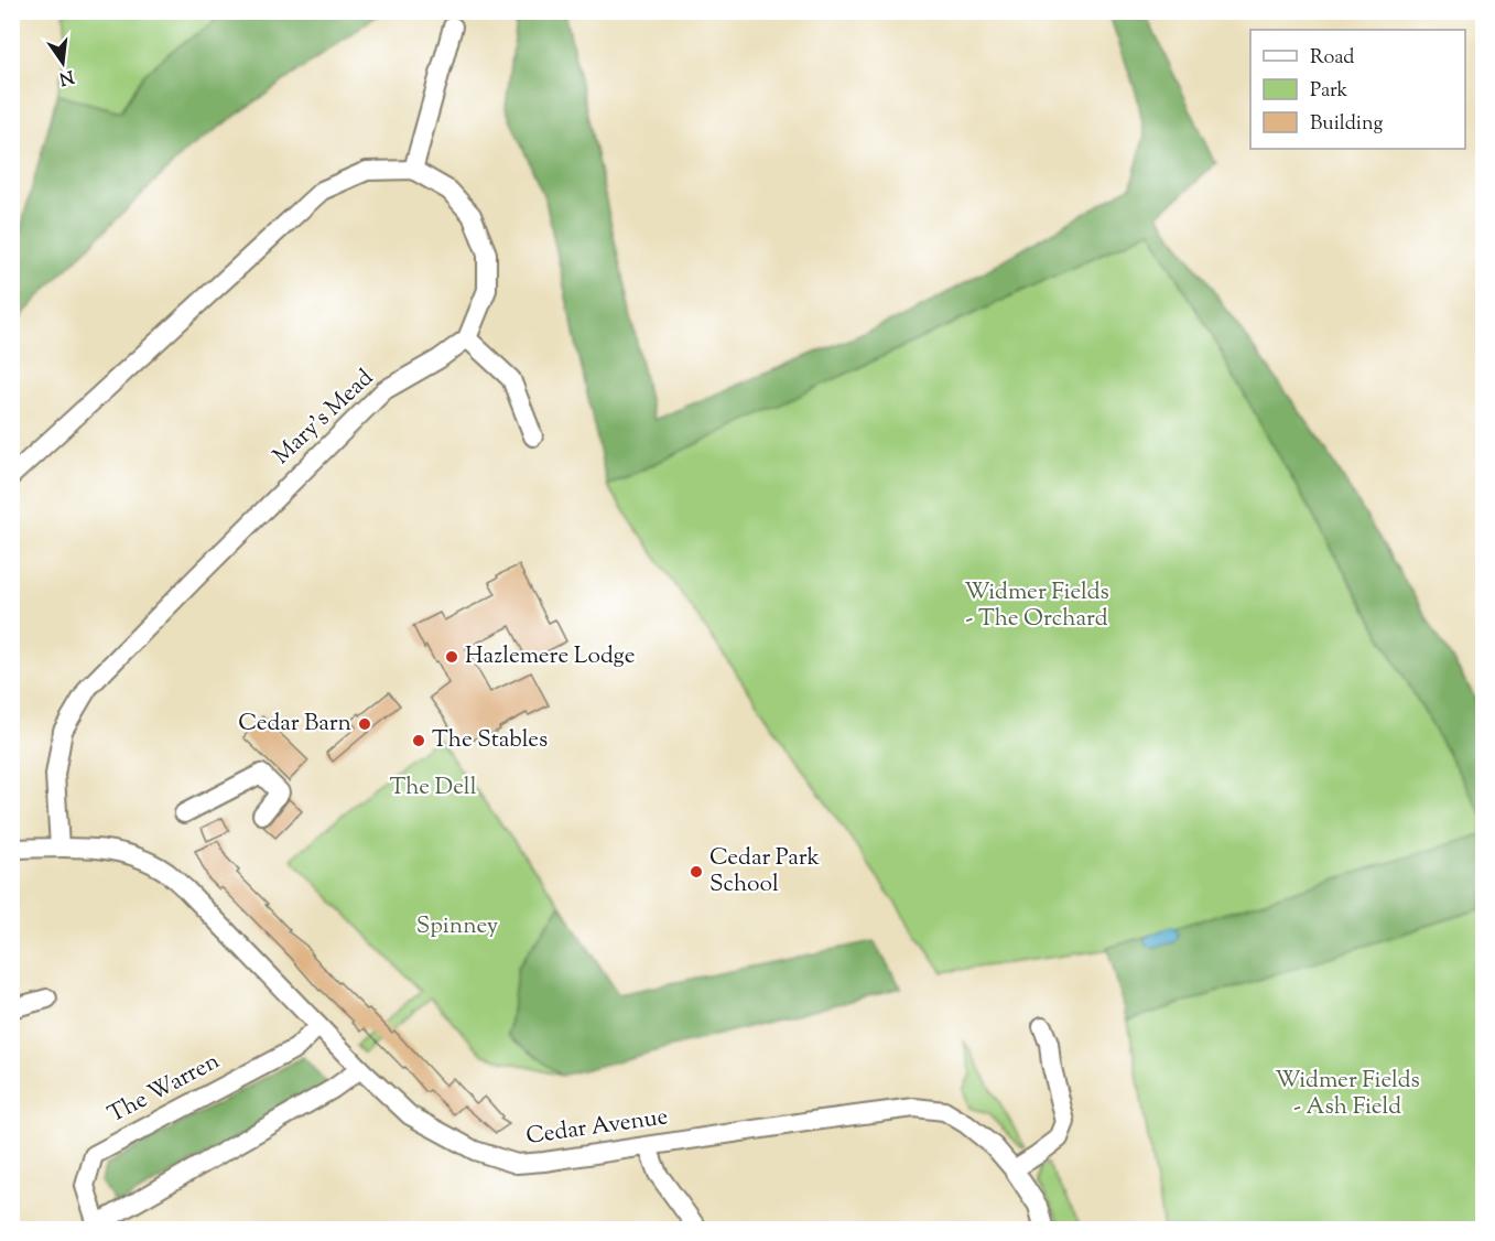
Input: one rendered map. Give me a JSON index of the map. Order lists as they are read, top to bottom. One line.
{"streets":{"street":["Mary's Mead","The Warren","Cedar Avenue"]},"crossings":[["Mary's Mead","Cedar Avenue"],["The Warren","Cedar Avenue"]],"parks":["Widmer Fields - The Orchard","The Dell","Spinney","Widmer Fields - Ash Field"],"places":["Hazlemere Lodge","Cedar Barn","The Stables","Cedar Park School"],"legend":["Road","Park","Building"],"north":"bottom"}
